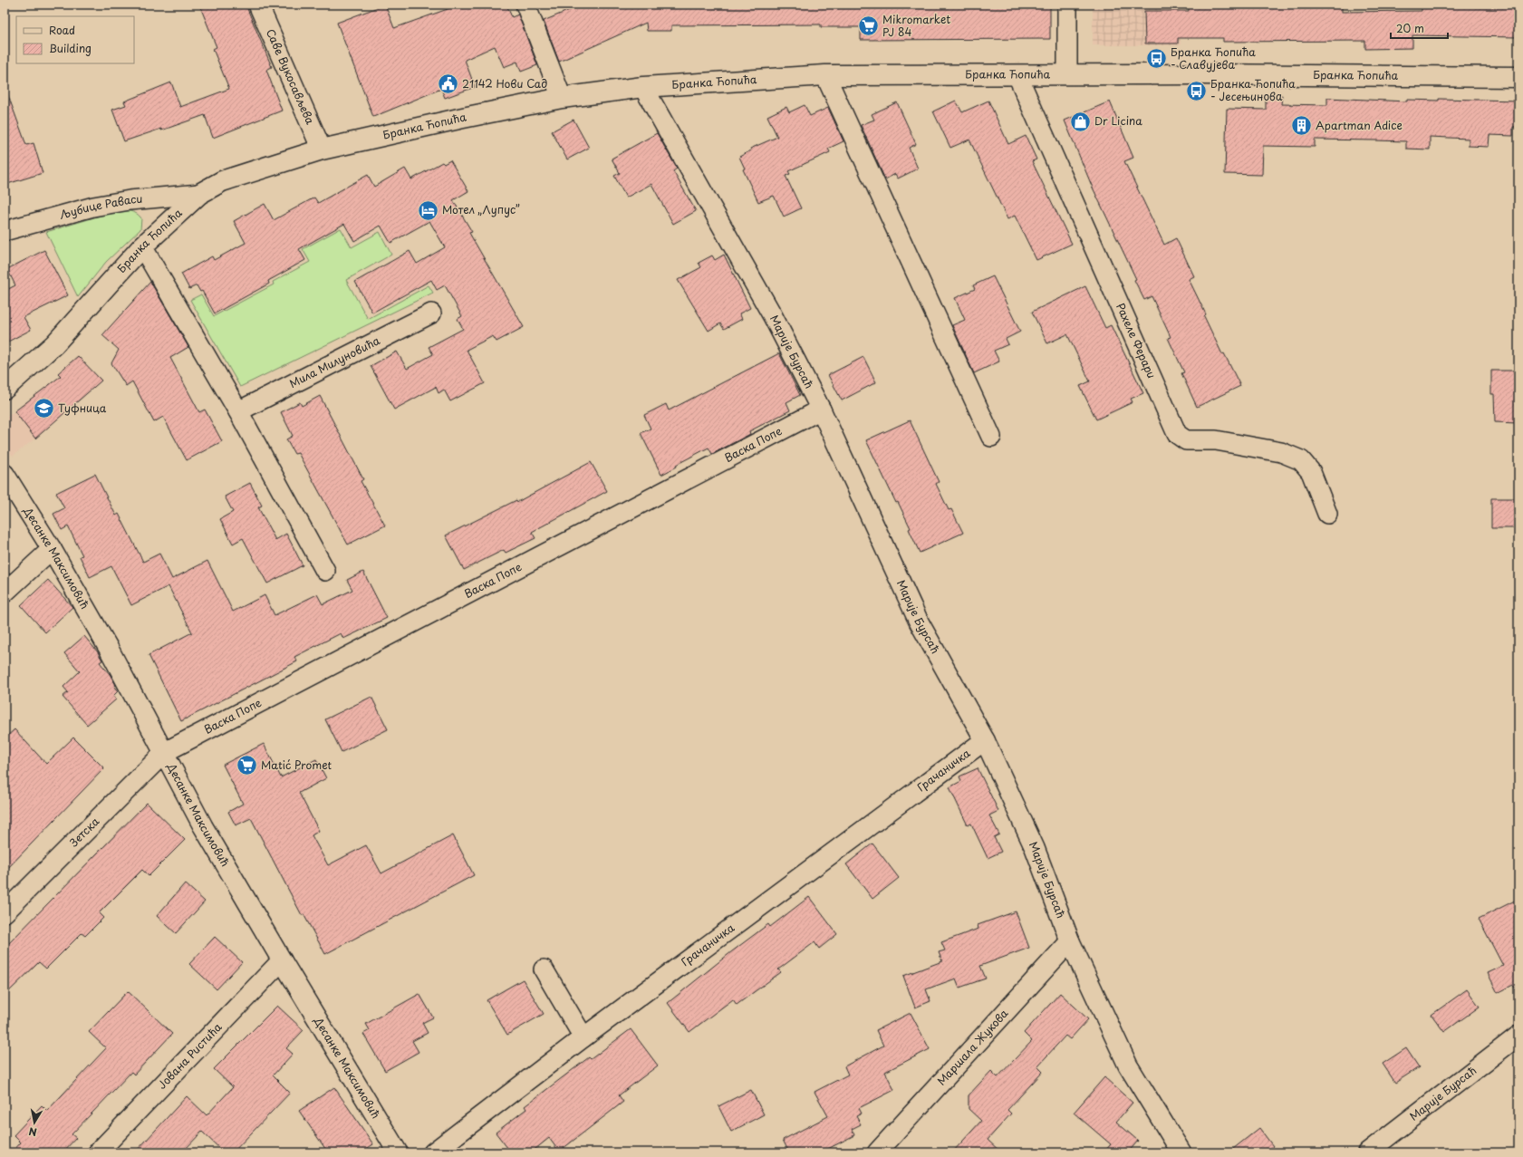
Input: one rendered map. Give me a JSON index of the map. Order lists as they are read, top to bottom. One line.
{"streets":{"street":["Бранка Ћопића","Саве Вукосављева","Љубице Раваси","Рахеле Ферари","Марије Бурсаћ","Мила Милуновића","Васка Попе","Десанке Максимовић","Грачаничка","Зетска","Маршала Жукова","Јована Ристића"]},"crossings":[["Бранка Ћопића","Саве Вукосављева"],["Бранка Ћопића","Љубице Раваси"],["Бранка Ћопића","Рахеле Ферари"],["Бранка Ћопића","Марије Бурсаћ"],["Марије Бурсаћ","Васка Попе"],["Марије Бурсаћ","Грачаничка"],["Марије Бурсаћ","Маршала Жукова"],["Васка Попе","Десанке Максимовић"],["Васка Попе","Зетска"],["Десанке Максимовић","Зетска"],["Десанке Максимовић","Јована Ристића"]],"places":{"supermarket":["Mikromarket PJ 84","Matić Promet"],"bus stop":["Бранка Ћопића - Славујева","Бранка Ћопића - Јесењинова"],"public building":["21142 Нови Сад"],"shop":["Dr Licina"],"building":["Apartman Adice"],"hotel":["Мотел „Лупус”"],"school or university":["Туфница"]},"legend":["Road","Building"],"scale_bar":"20 m","north":"bottom"}
